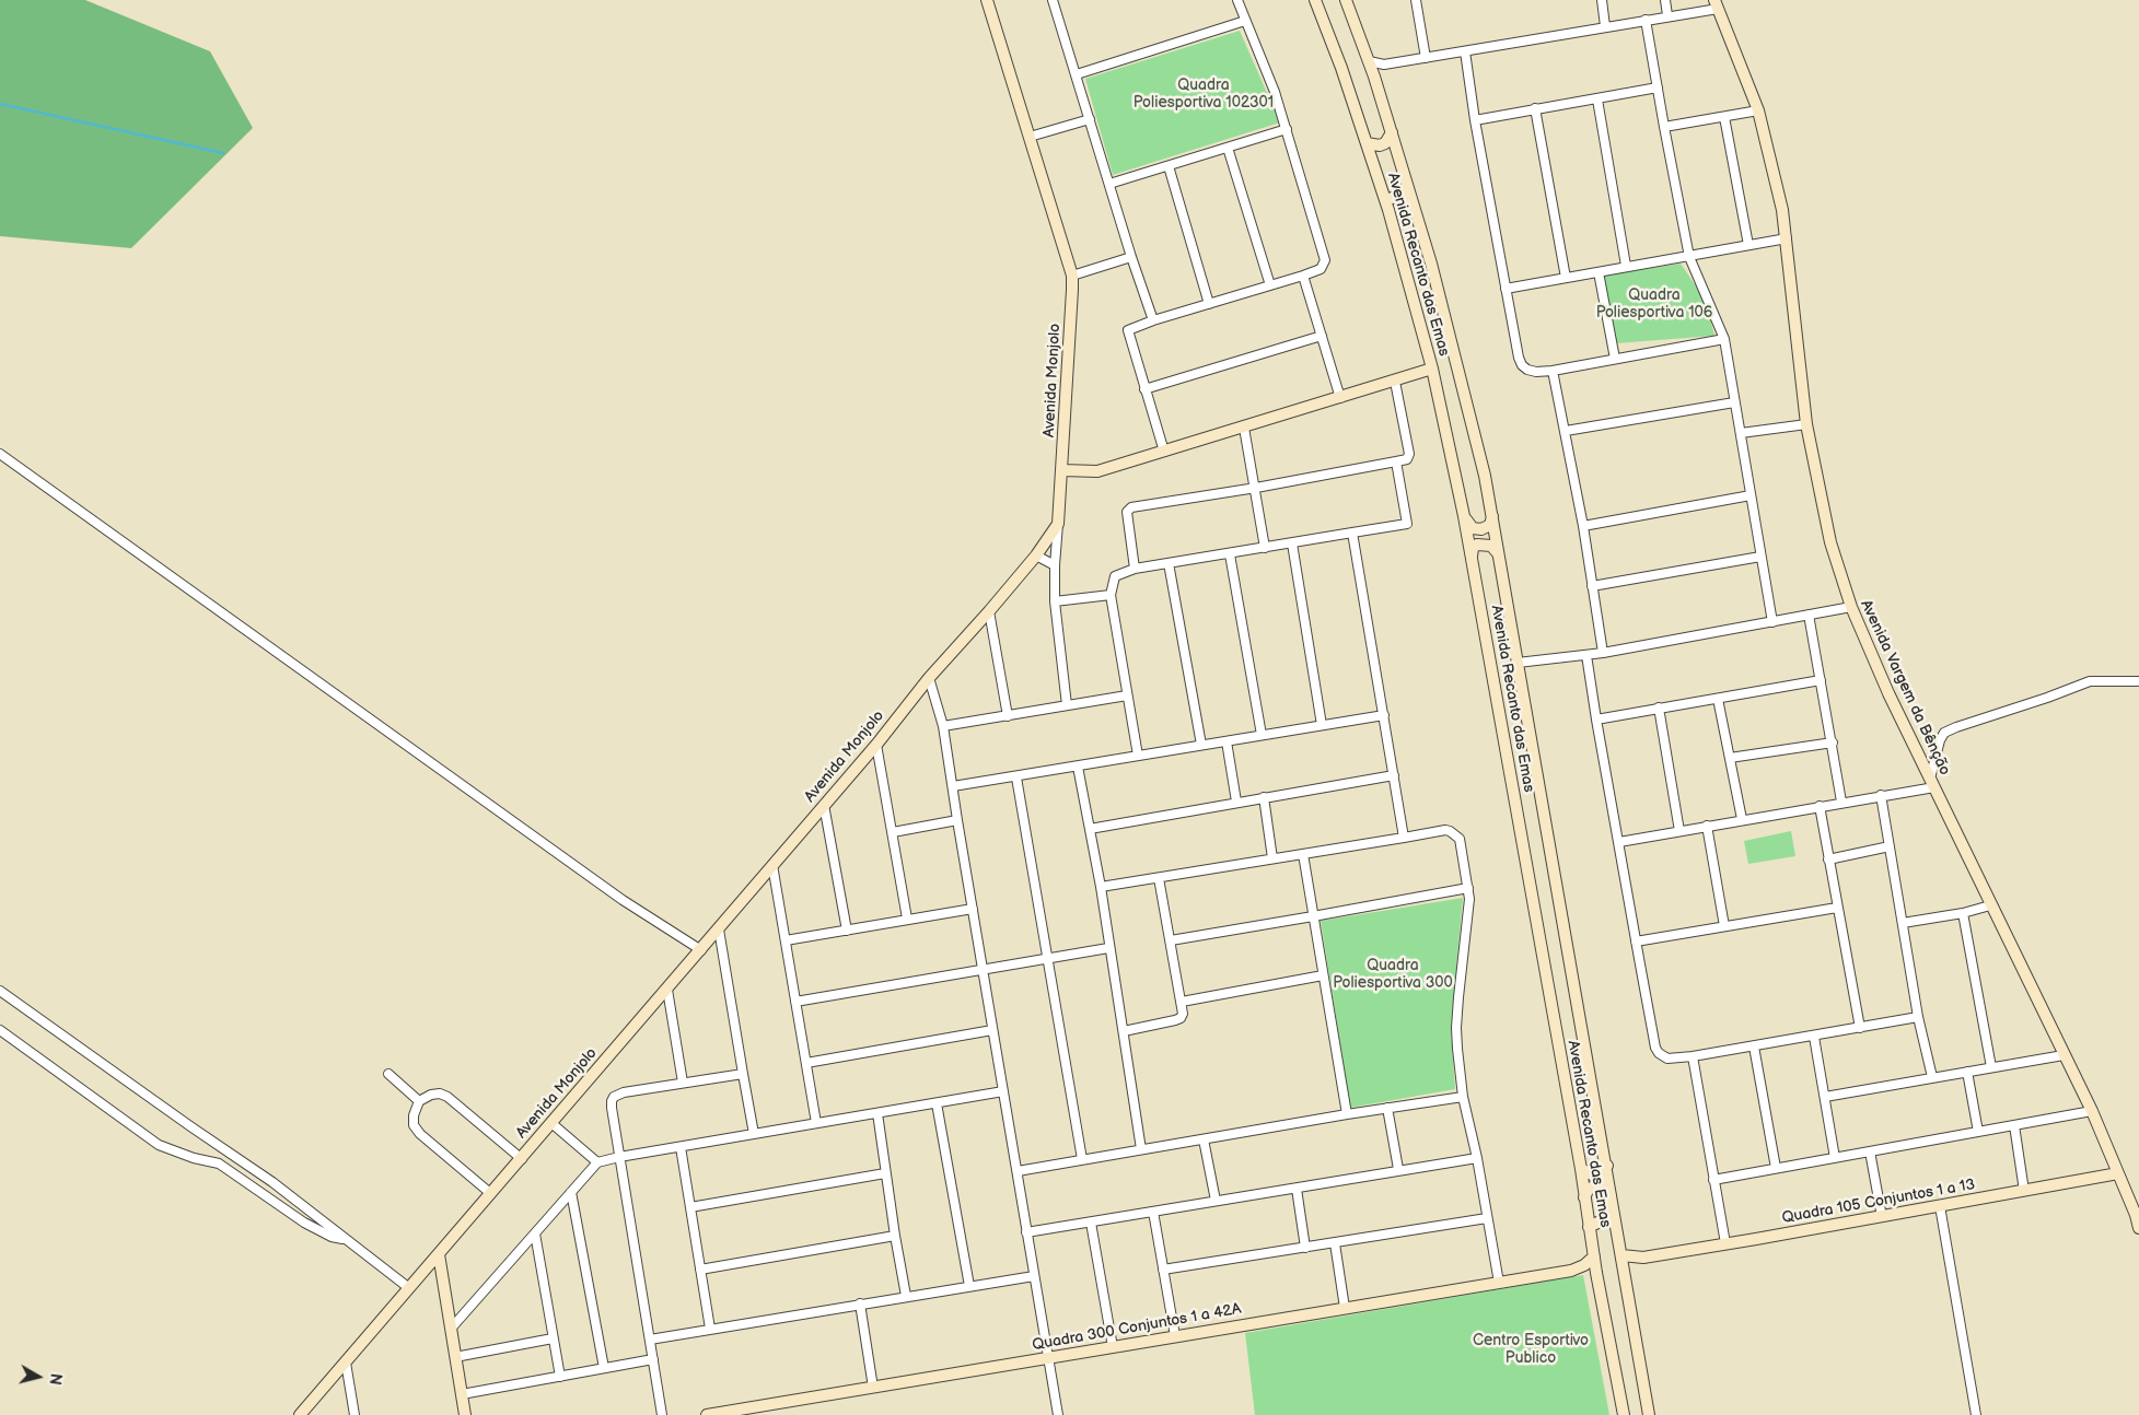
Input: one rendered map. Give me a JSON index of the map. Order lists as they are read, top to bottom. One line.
{"streets":{"street":["Avenida Recanto das Emas","Avenida Monjolo","Avenida Vargem da Bênção","Quadra 105 Conjuntos 1 a 13","Quadra 300 Conjuntos 1 a 42A"]},"crossings":[["Avenida Recanto das Emas","Quadra 105 Conjuntos 1 a 13"],["Avenida Recanto das Emas","Quadra 300 Conjuntos 1 a 42A"],["Avenida Vargem da Bênção","Quadra 105 Conjuntos 1 a 13"]],"parks":["Quadra Poliesportiva 102301","Quadra Poliesportiva 106","Quadra Poliesportiva 300","Centro Esportivo Publico"],"north":"right"}
